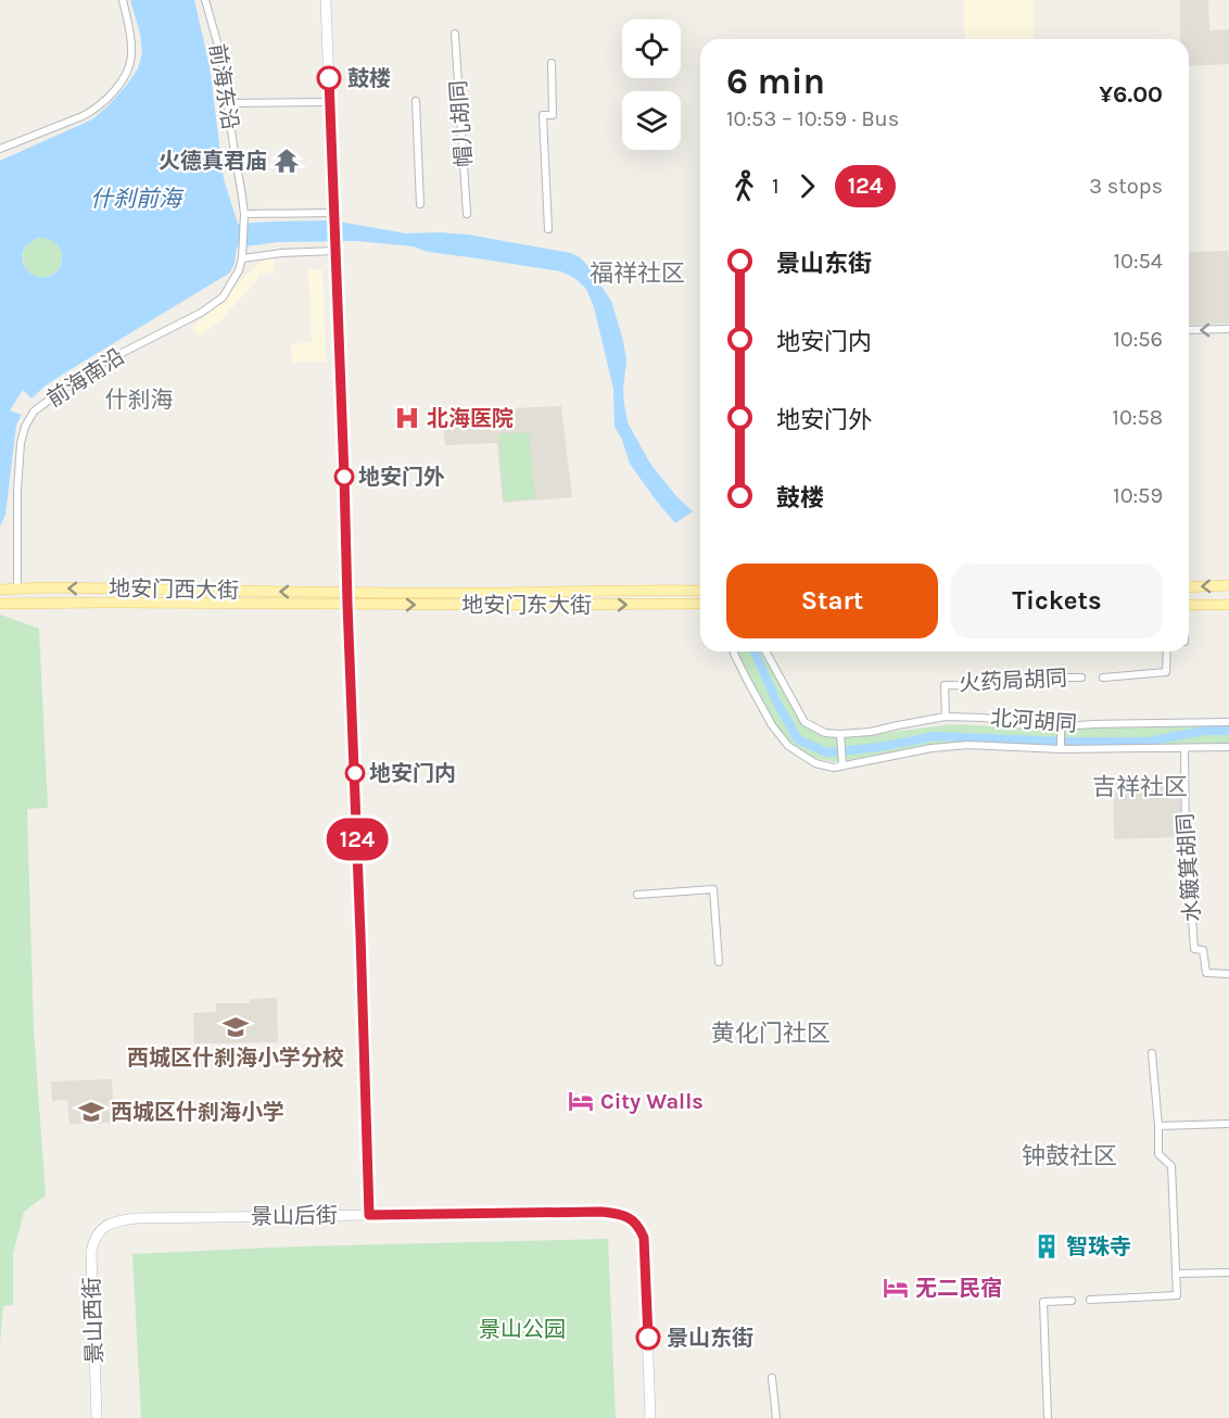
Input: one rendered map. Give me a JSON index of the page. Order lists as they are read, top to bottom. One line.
{"streets":{"main road":["地安门西大街","地安门东大街","景山后街","景山西街"],"street":["前海东沿","帽儿胡同","前海南沿","火药局胡同","北河胡同","水簸箕胡同"]},"crossings":[["前海东沿","前海南沿"],["前海南沿","地安门西大街"],["地安门西大街","地安门东大街"],["火药局胡同","北河胡同"],["景山后街","景山西街"]],"districts":["福祥社区","什刹海","吉祥社区","黄化门社区","钟鼓社区"],"water":["什刹前海"],"parks":["景山公园"],"places":{"other":["鼓楼","地安门外","地安门内","景山东街"],"temple":["火德真君庙"],"hospital":["北海医院"],"school or university":["西城区什刹海小学分校","西城区什刹海小学"],"hotel":["City Walls","无二民宿"],"building":["智珠寺"]},"lines":["bus line 124"],"page":{"on_map":"124","heading":["6 min","10:53 – 10:59 · Bus","¥6.00"],"legs":["1","124","3 stops"],"list":[{"name":"景山东街","value":"10:54"},{"name":"地安门内","value":"10:56"},{"name":"地安门外","value":"10:58"},{"name":"鼓楼","value":"10:59"}],"buttons":["Start","Tickets"]}}
